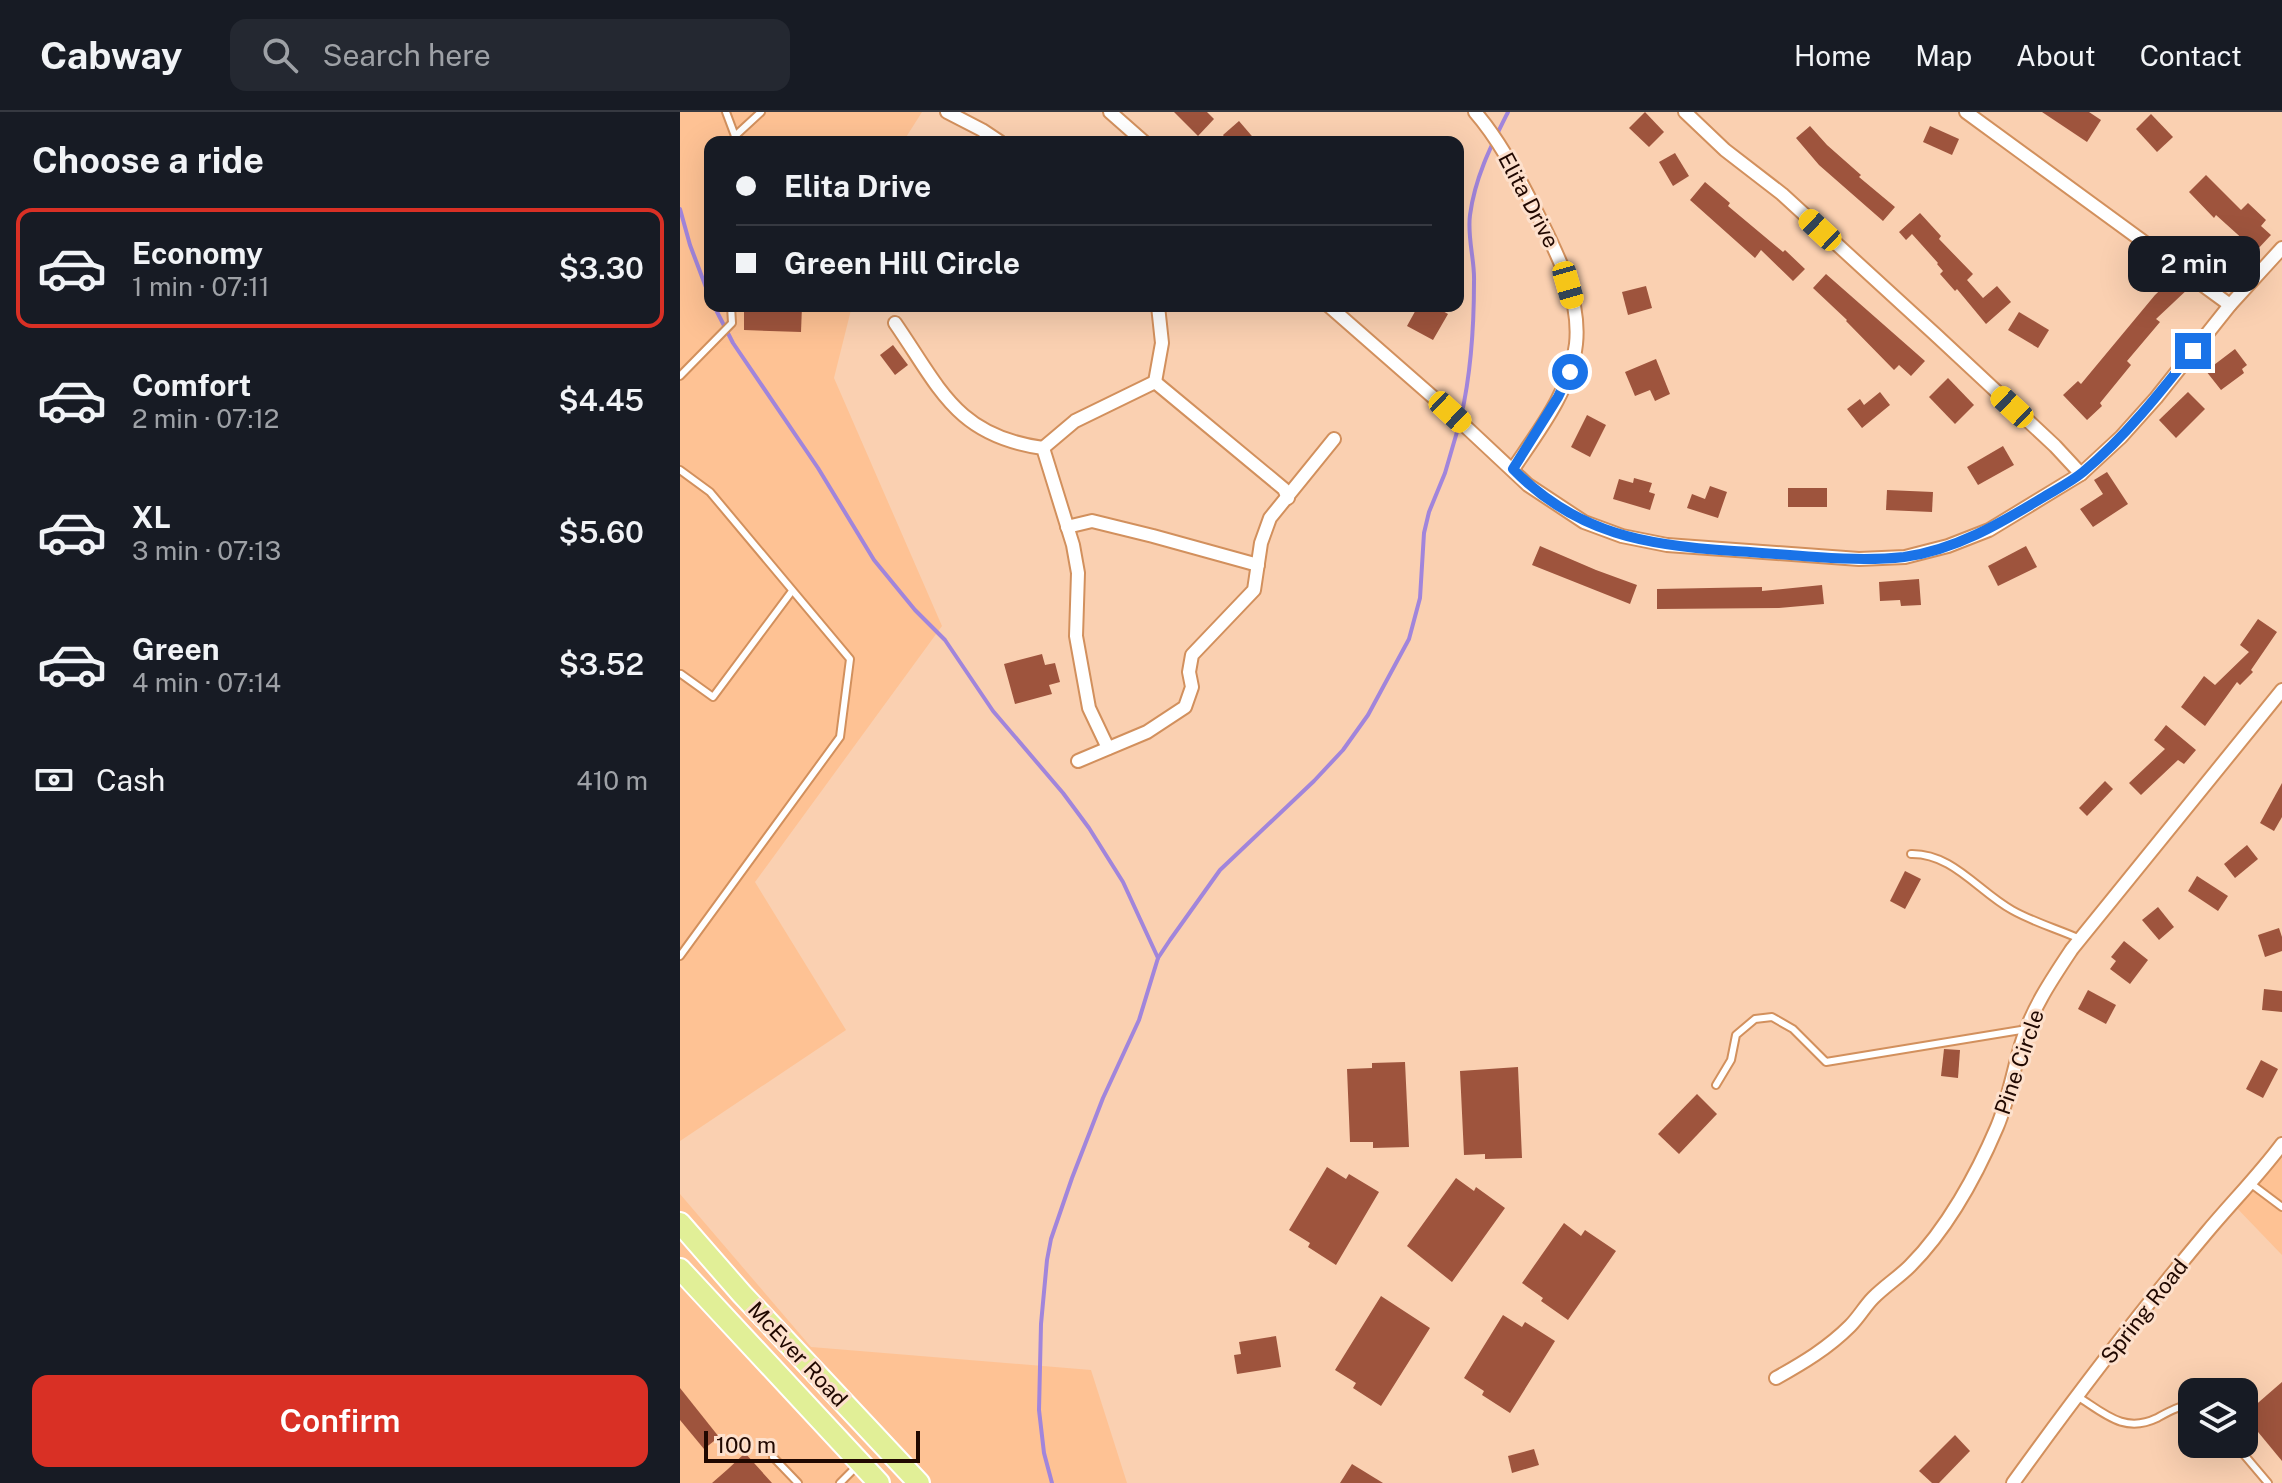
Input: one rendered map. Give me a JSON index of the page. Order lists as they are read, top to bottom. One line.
{"streets":{"main road":["McEver Road"],"street":["Elita Drive","Pine Circle","Spring Road"]},"scale_bar":"100 m","page":{"header":"Cabway","search":"Search here","nav":["Home","Map","About","Contact"],"heading":"Choose a ride","banner":["Elita Drive","Green Hill Circle"],"list":[{"name":"Economy","note":"1 min · 07:11","value":"$3.30"},{"name":"Comfort","note":"2 min · 07:12","value":"$4.45"},{"name":"XL","note":"3 min · 07:13","value":"$5.60"},{"name":"Green","note":"4 min · 07:14","value":"$3.52"}],"bubble":"2 min","pay":["Cash","410 m"],"buttons":"Confirm","scale":"100 m"}}
